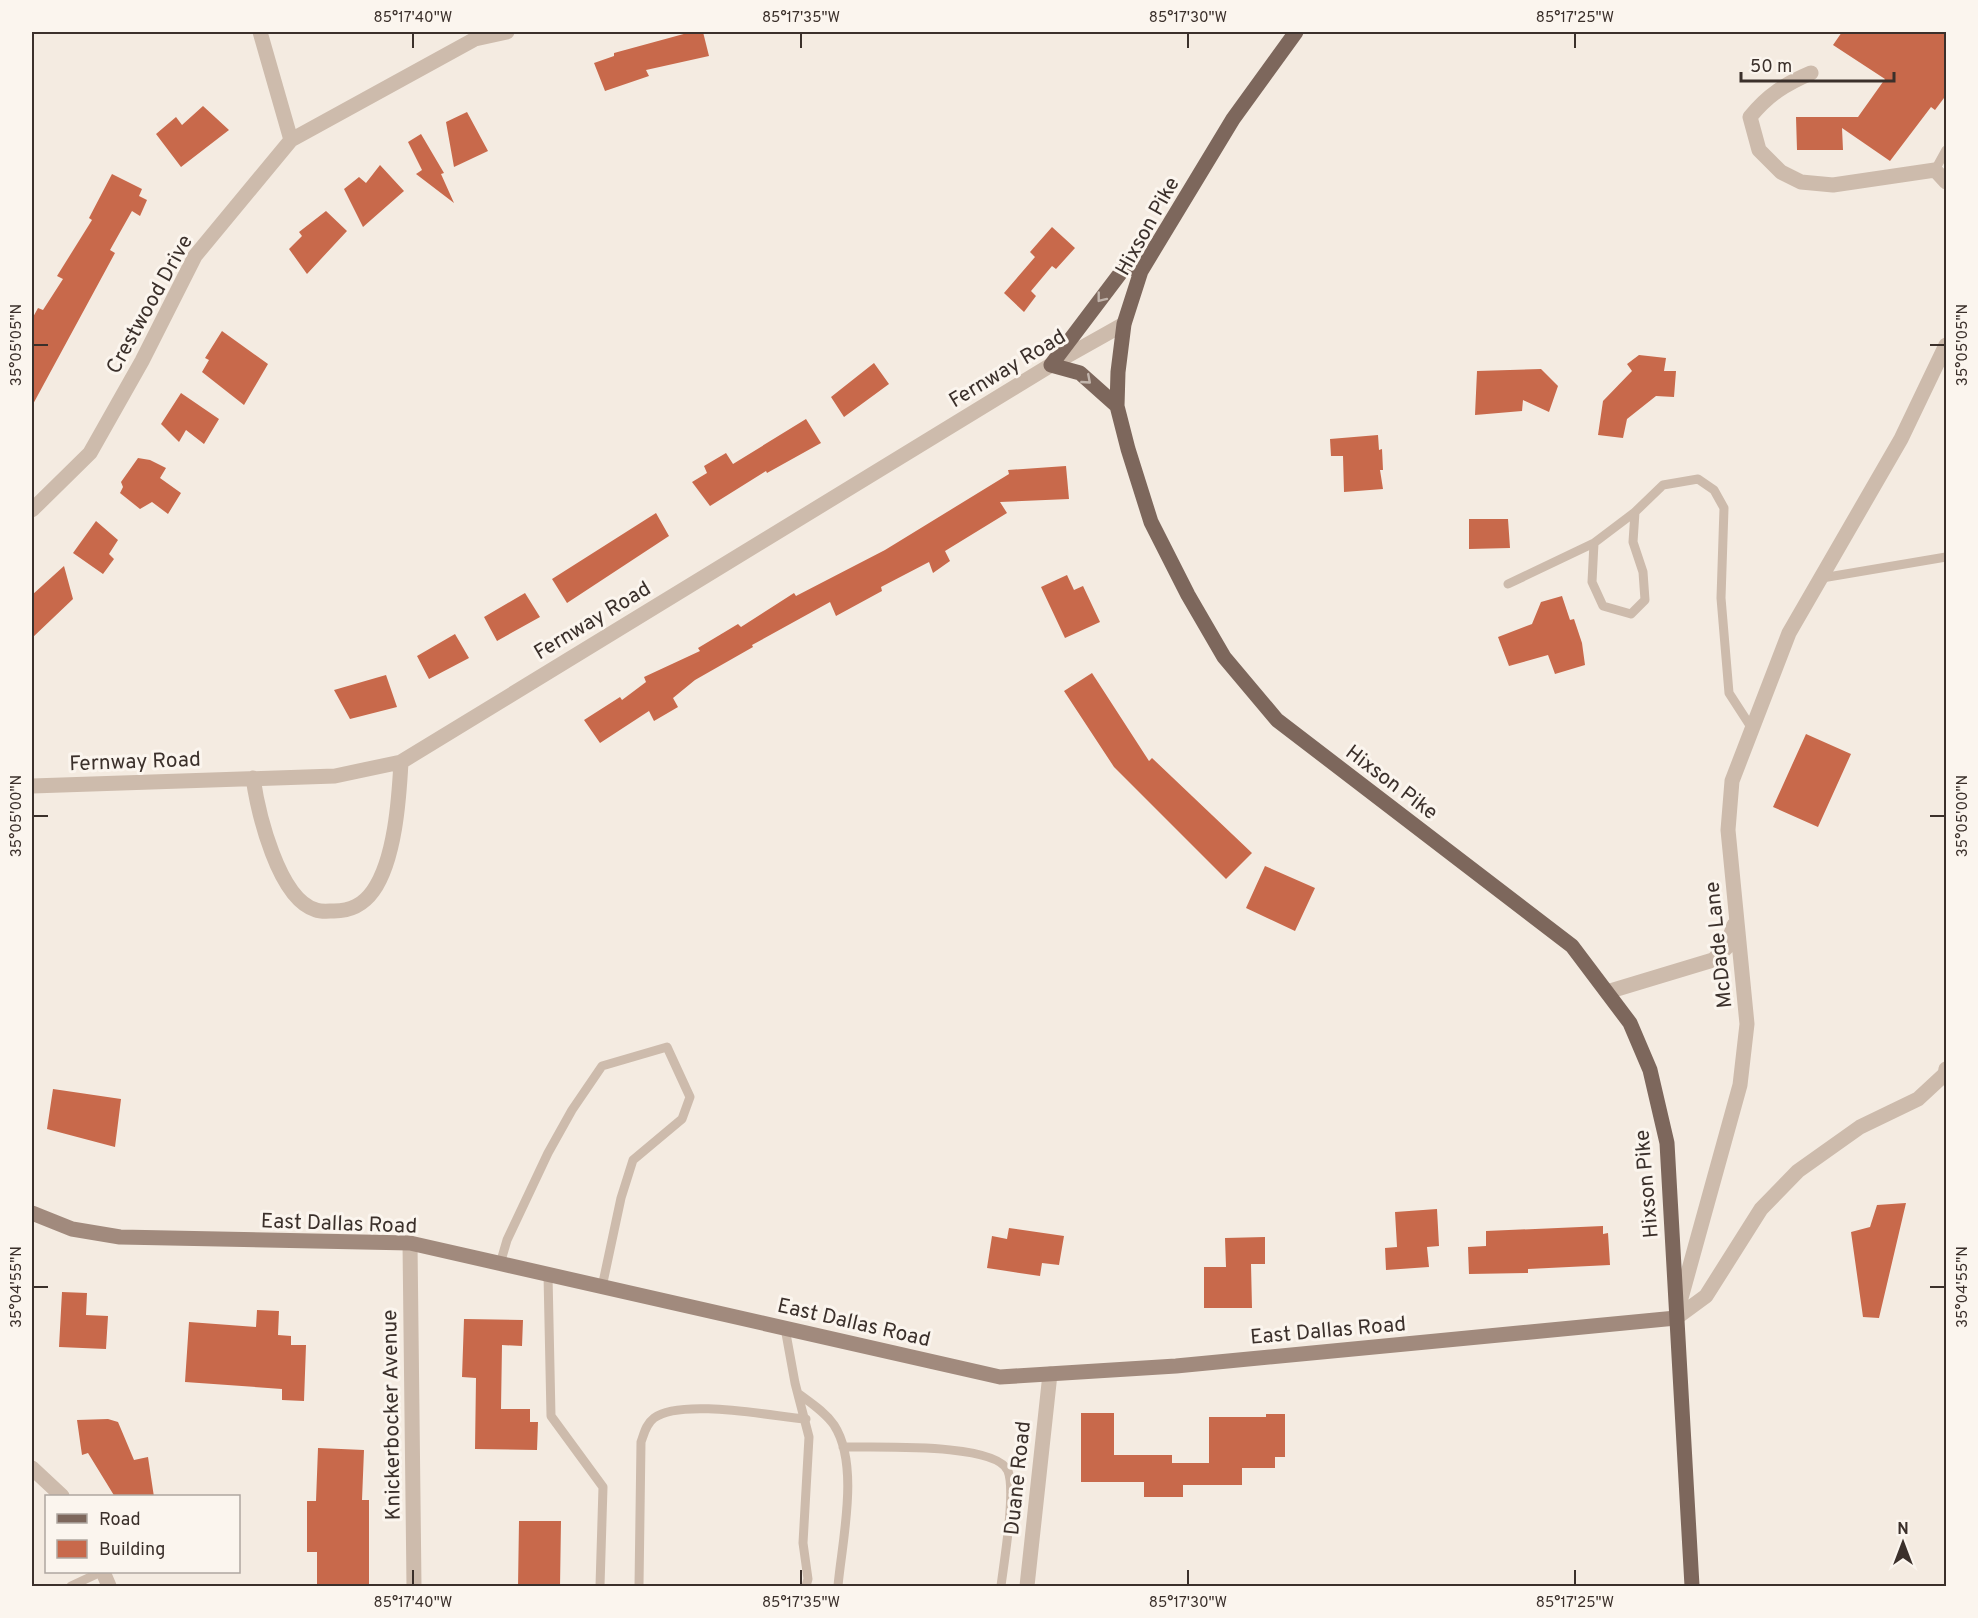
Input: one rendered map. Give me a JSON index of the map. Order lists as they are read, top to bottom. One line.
{"streets":{"main road":["Hixson Pike"],"street":["Crestwood Drive","Fernway Road","McDade Lane","East Dallas Road","Knickerbocker Avenue","Duane Road"]},"crossings":[["Hixson Pike","Fernway Road"],["Hixson Pike","McDade Lane"],["Hixson Pike","East Dallas Road"],["McDade Lane","East Dallas Road"],["East Dallas Road","Knickerbocker Avenue"],["East Dallas Road","Duane Road"]],"legend":["Road","Building"],"scale_bar":"50 m","north":"top","coordinates":["85°17'40\"W","85°17'35\"W","85°17'30\"W","85°17'25\"W","35°05'05\"N","35°05'00\"N","35°04'55\"N"]}
